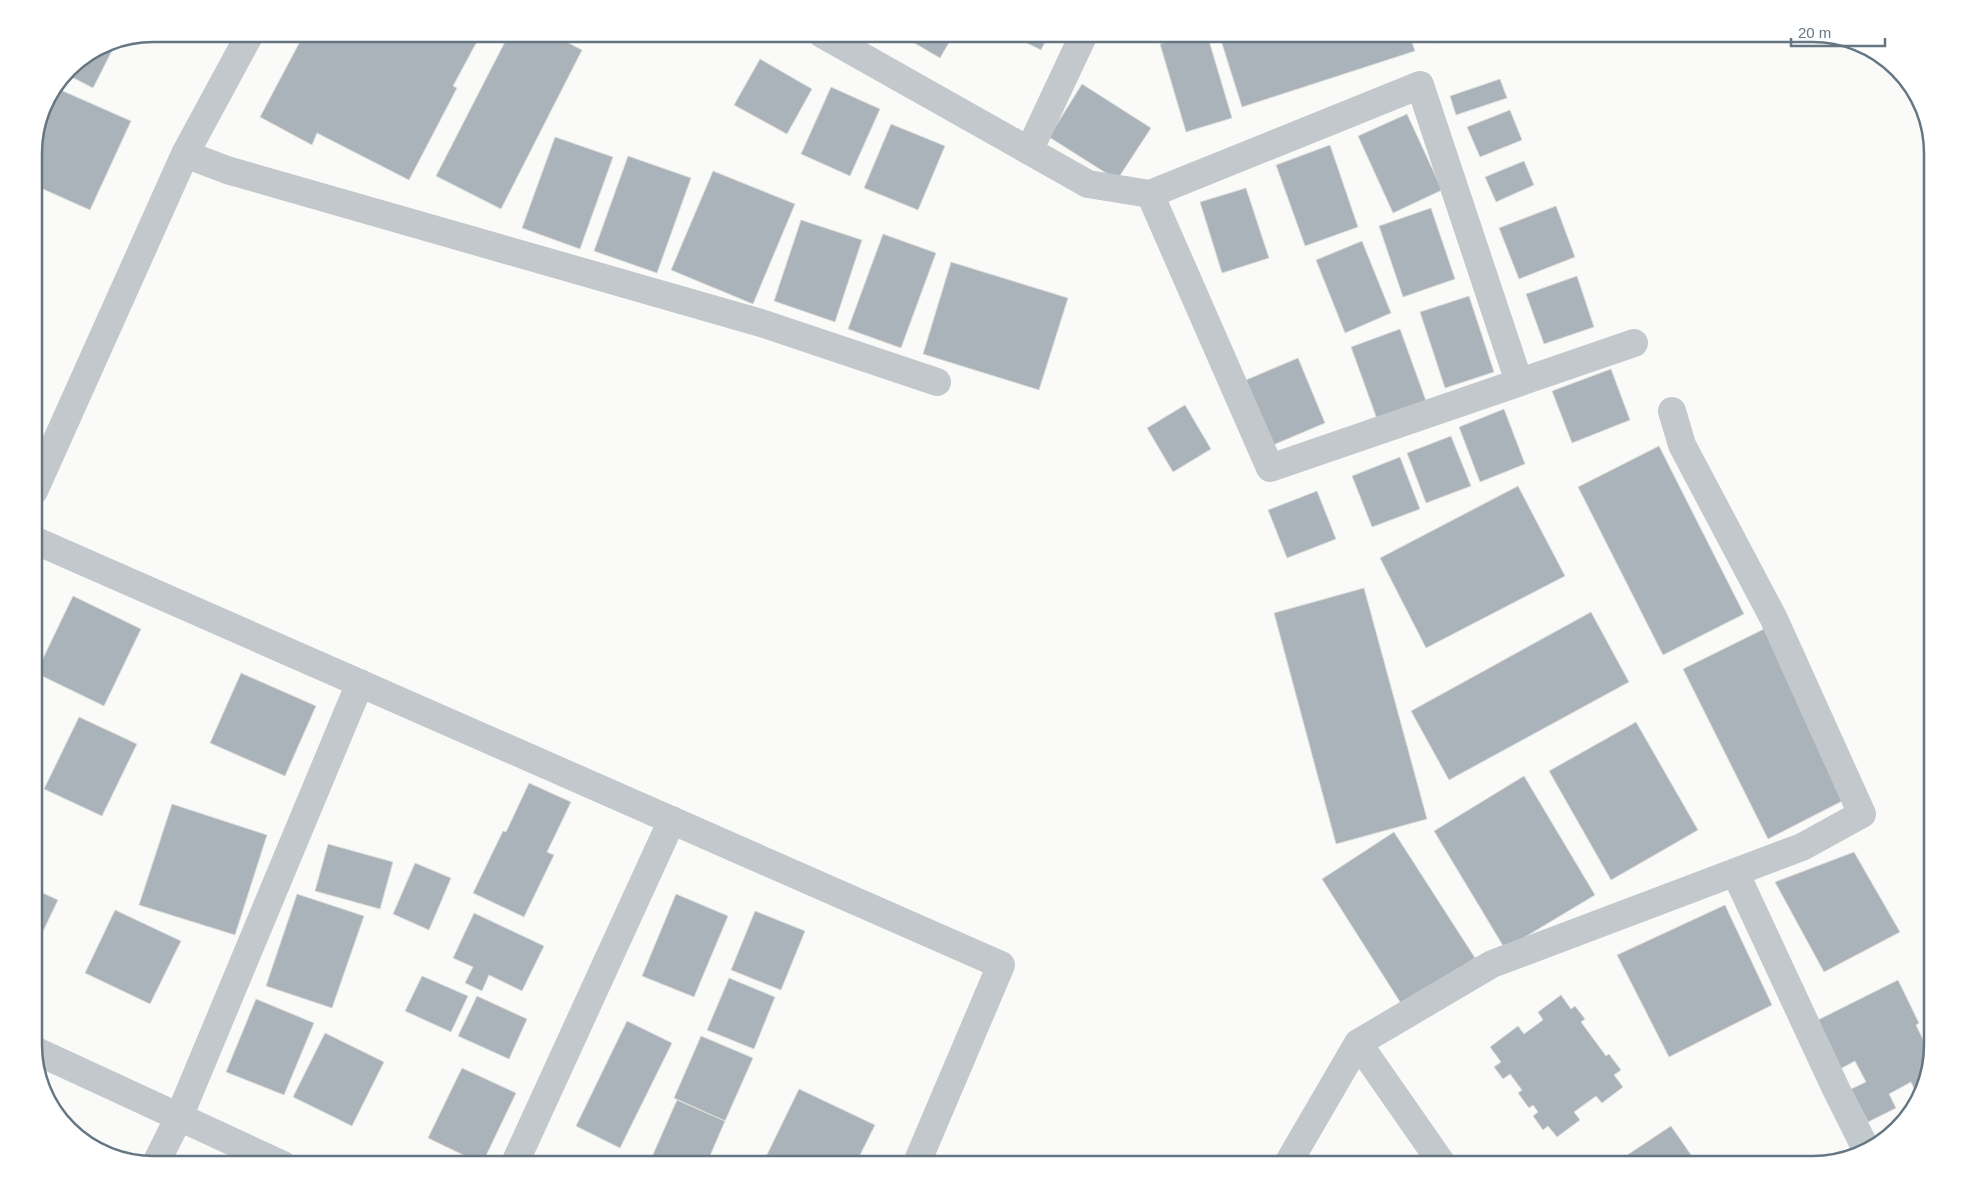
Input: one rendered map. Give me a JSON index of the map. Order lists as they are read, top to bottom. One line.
{"scale_bar":"20 m"}
